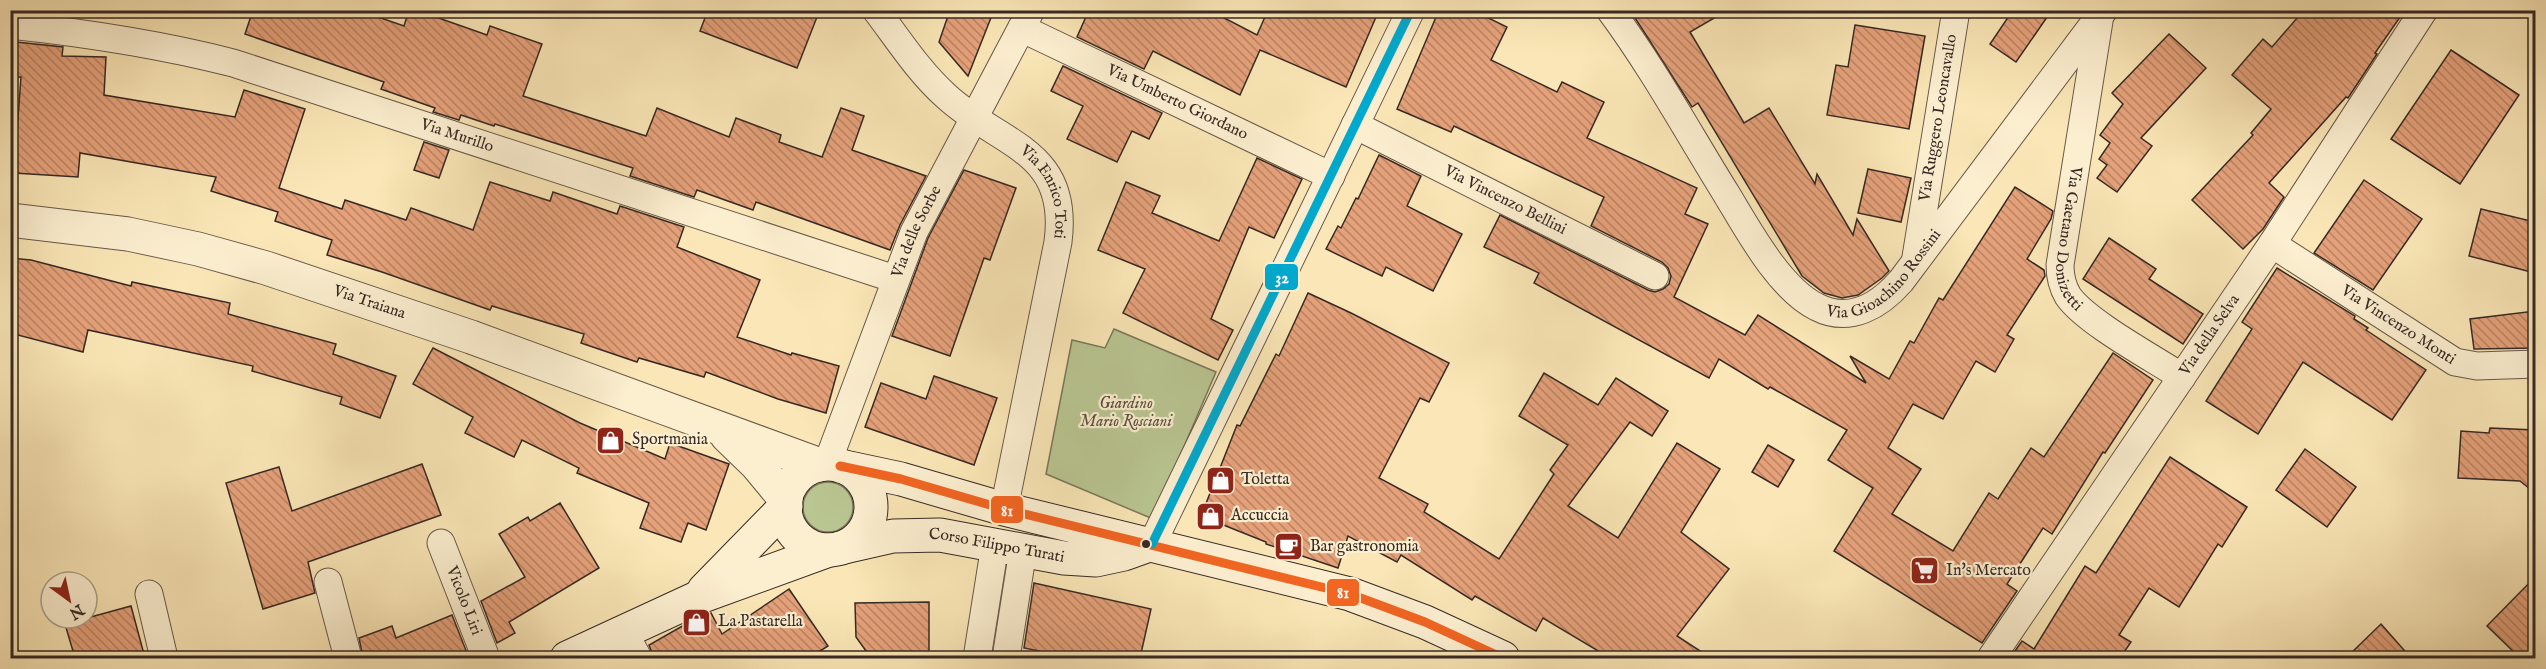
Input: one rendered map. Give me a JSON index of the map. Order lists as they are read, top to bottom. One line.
{"streets":{"main road":["Via Traiana","Corso Filippo Turati"],"street":["Via Umberto Giordano","Via Ruggero Leoncavallo","Via Murillo","Via Enrico Toti","Via Vincenzo Bellini","Via delle Sorbe","Via Gaetano Donizetti","Via Gioachino Rossini","Via Vincenzo Monti","Via della Selva","Vicolo Liri"]},"crossings":[["Via Umberto Giordano","Via delle Sorbe"],["Via Ruggero Leoncavallo","Via Gioachino Rossini"],["Via Murillo","Via delle Sorbe"],["Via Enrico Toti","Via delle Sorbe"],["Via Enrico Toti","Corso Filippo Turati"],["Via delle Sorbe","Via Traiana"],["Via delle Sorbe","Corso Filippo Turati"],["Via Gaetano Donizetti","Via Gioachino Rossini"],["Via Gaetano Donizetti","Via della Selva"],["Via Traiana","Corso Filippo Turati"],["Via Vincenzo Monti","Via della Selva"]],"parks":["Giardino Mario Rosciani"],"places":{"shop":["Sportmania","Toletta","Accuccia","La Pastarella"],"cafe":["Bar gastronomia"],"supermarket":["In's Mercato"]},"lines":["transit line 32","transit line 81"],"north":"bottom right"}
